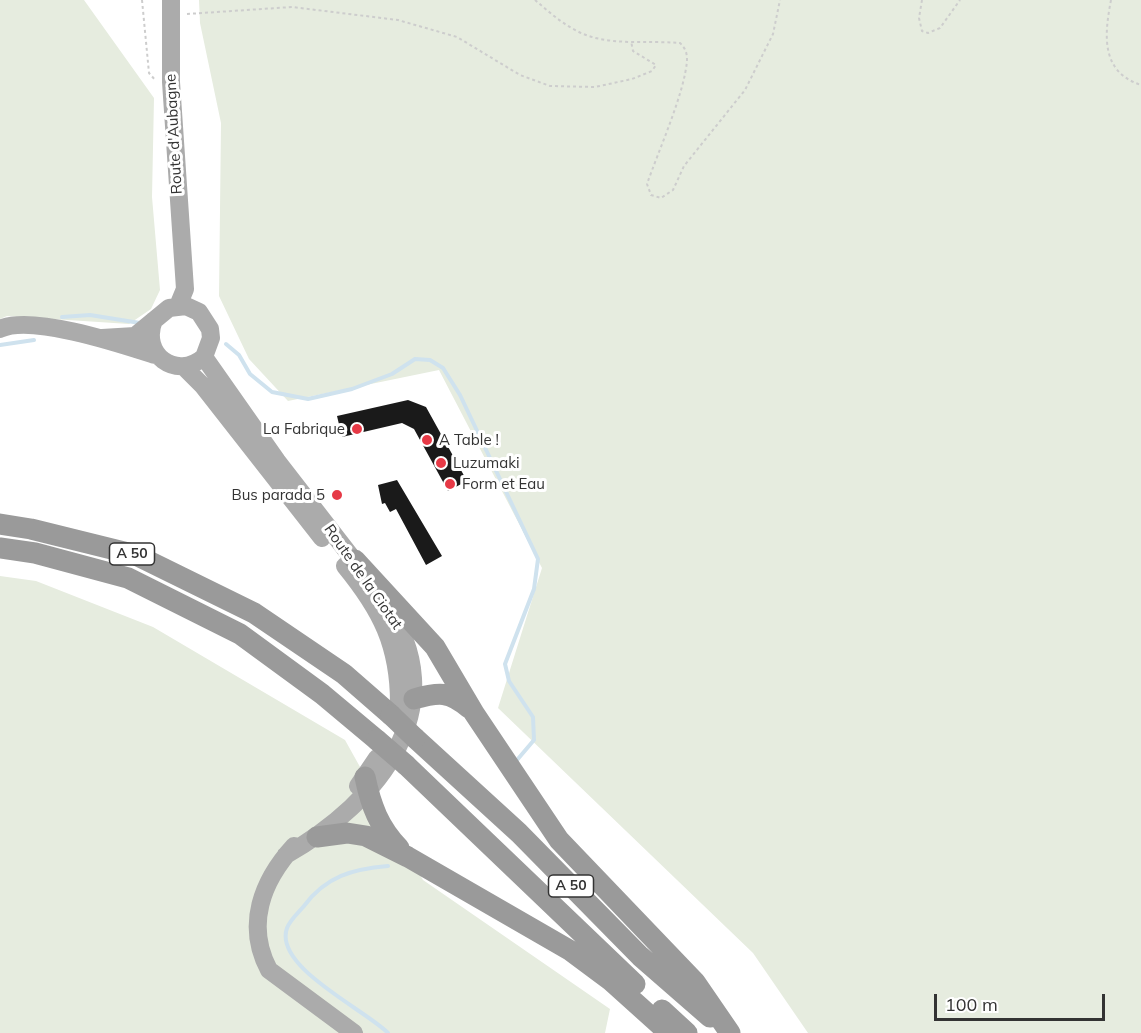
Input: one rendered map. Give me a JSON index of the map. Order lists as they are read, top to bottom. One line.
{"streets":{"highway":["A 50"],"main road":["Route d'Aubagne","Route de la Ciotat"]},"crossings":[["Route d'Aubagne","Route de la Ciotat"],["A 50","Route de la Ciotat"]],"places":["La Fabrique","A Table !","Luzumaki","Form et Eau","Bus parada 5"],"scale_bar":"100 m"}
